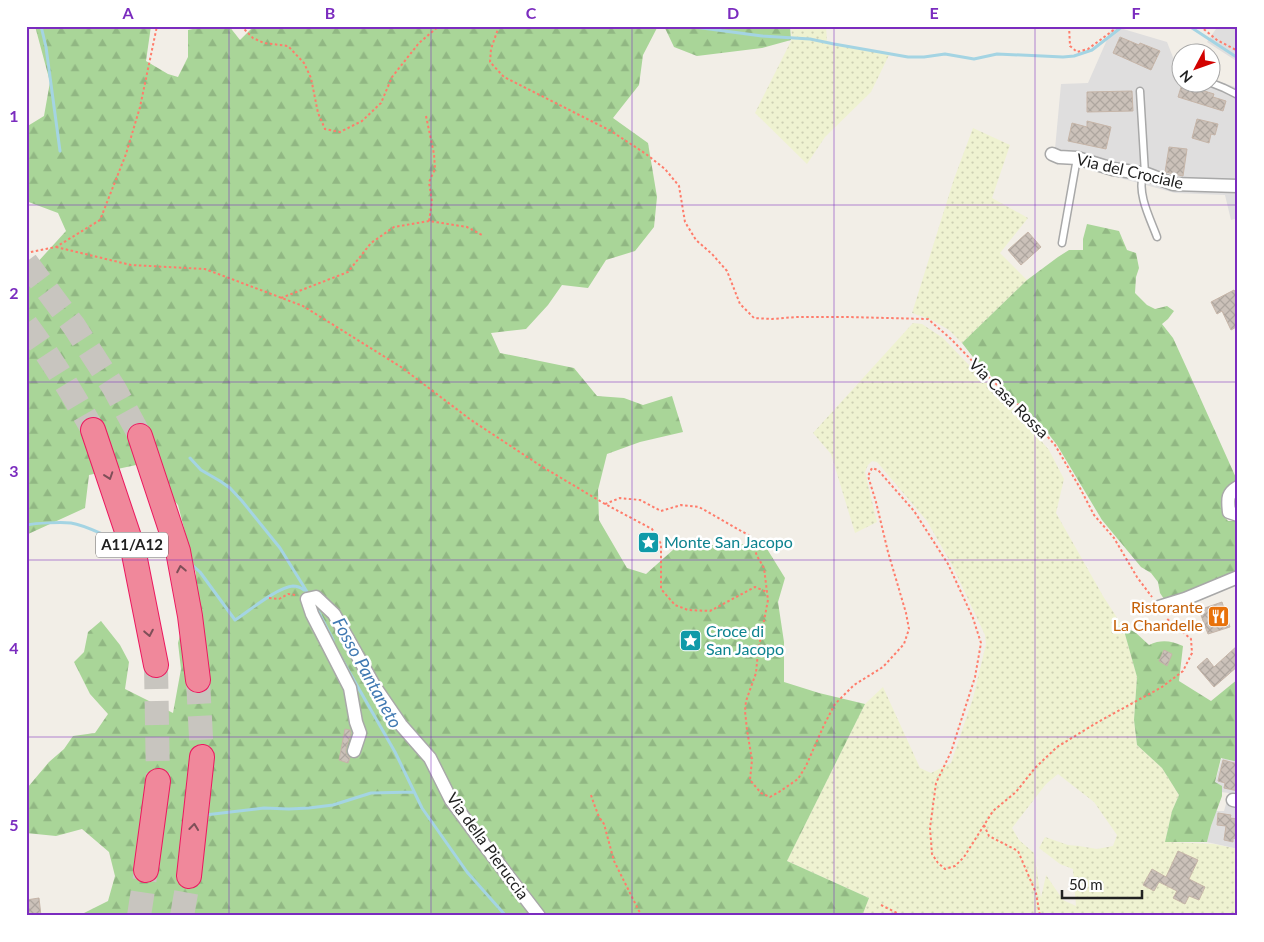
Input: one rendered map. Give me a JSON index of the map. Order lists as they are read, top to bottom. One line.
{"streets":{"highway":["A11/A12"],"street":["Via del Crociale","Via della Pieruccia"],"path":["Via Casa Rossa"]},"water":["Fosso Pantaneto"],"places":{"place":["Monte San Jacopo","Croce di San Jacopo"],"restaurant":["Ristorante La Chandelle"]},"scale_bar":"50 m","north":"bottom left","grid":{"columns":["A","B","C","D","E","F"],"rows":["1","2","3","4","5"]}}
